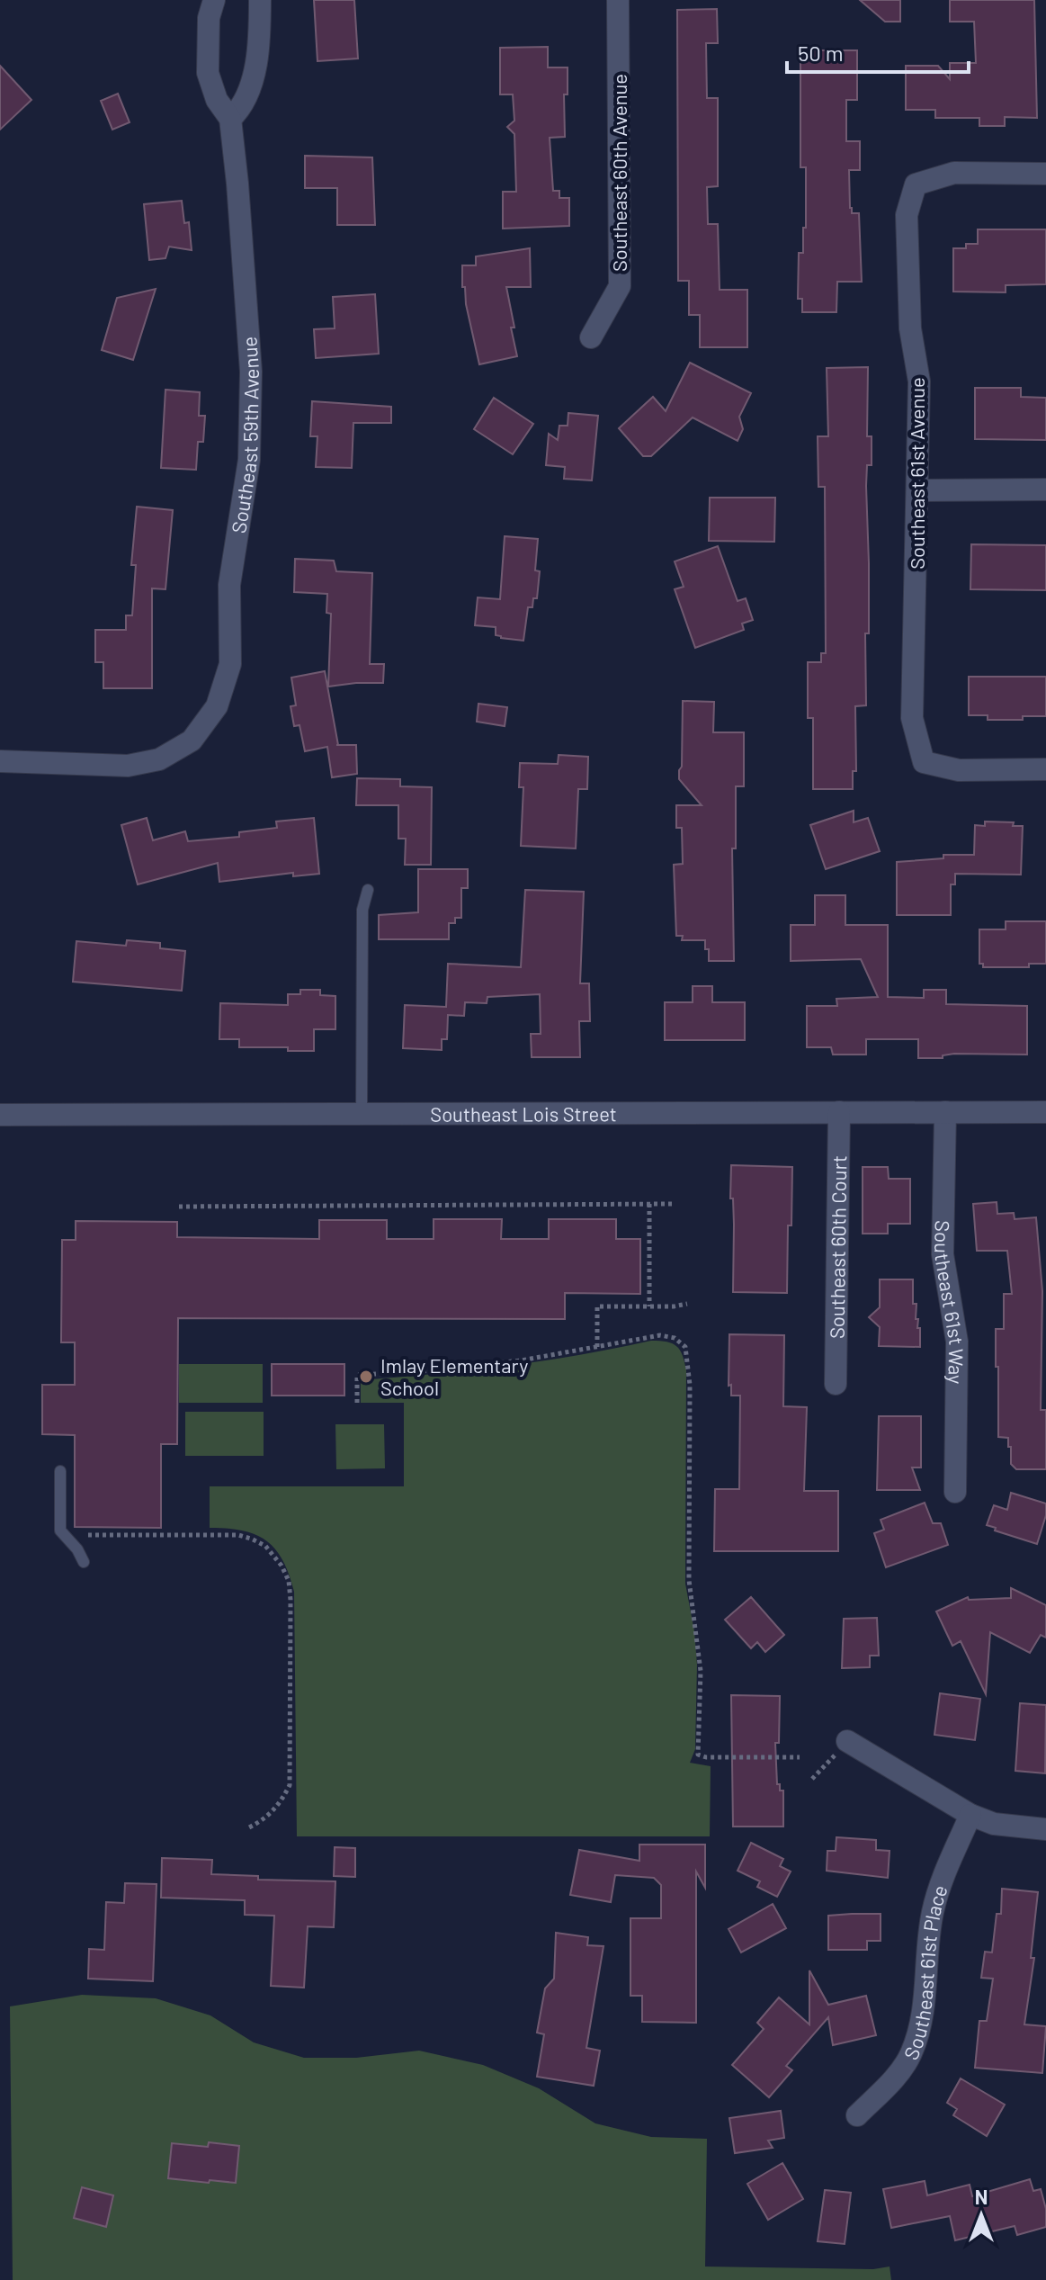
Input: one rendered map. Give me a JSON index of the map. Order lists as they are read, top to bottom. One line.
{"streets":{"street":["Southeast 60th Avenue","Southeast 59th Avenue","Southeast 61st Avenue","Southeast Lois Street","Southeast 60th Court","Southeast 61st Way","Southeast 61st Place"]},"crossings":[["Southeast Lois Street","Southeast 60th Court"],["Southeast Lois Street","Southeast 61st Way"]],"places":["Imlay Elementary School"],"scale_bar":"50 m","north":"top"}
